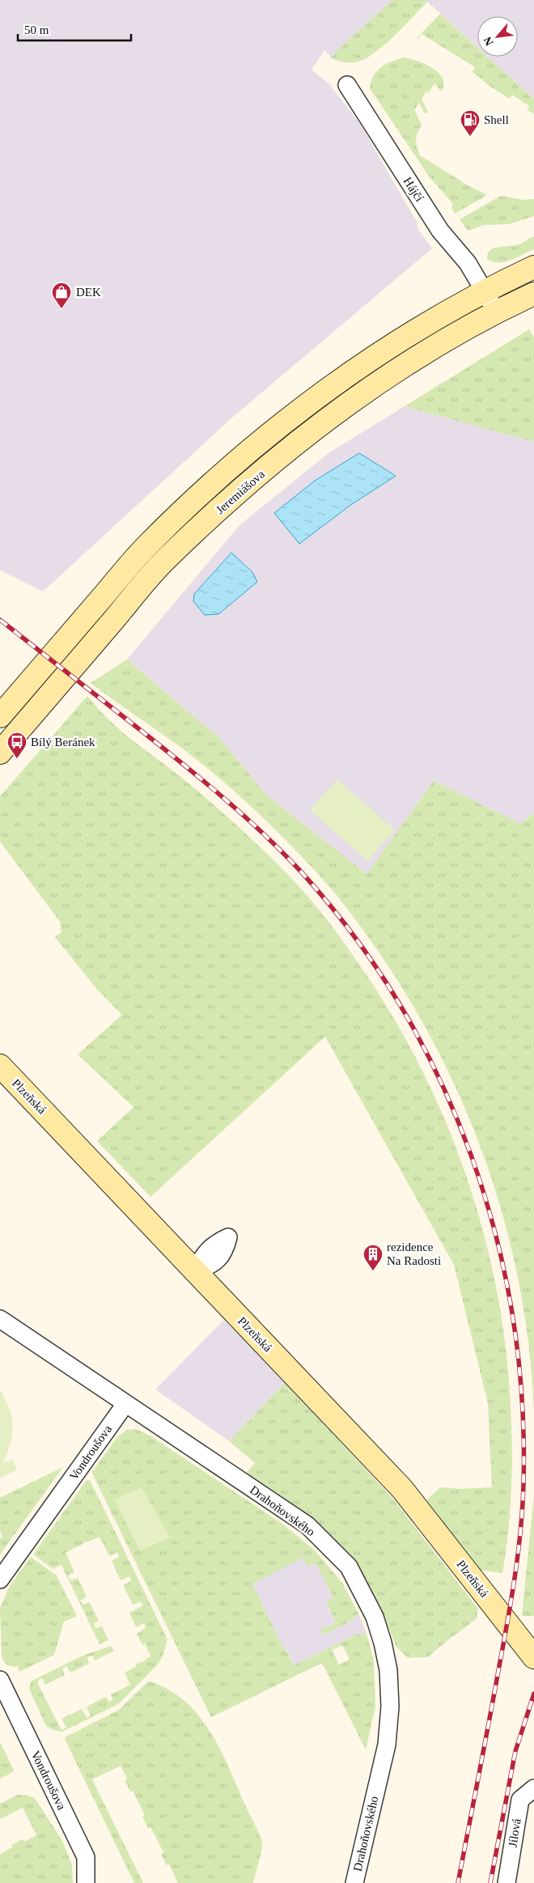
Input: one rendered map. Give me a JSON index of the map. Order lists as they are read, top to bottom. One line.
{"streets":{"main road":["Jeremiášova","Plzeňská"],"street":["Hájčí","Vondroušova","Drahoňovského","Jílová"]},"crossings":[["Hájčí","Jeremiášova"],["Vondroušova","Drahoňovského"]],"places":{"fuel station":["Shell"],"shop":["DEK"],"bus stop":["Bílý Beránek"],"building":["rezidence Na Radosti"]},"scale_bar":"50 m","north":"bottom left"}
